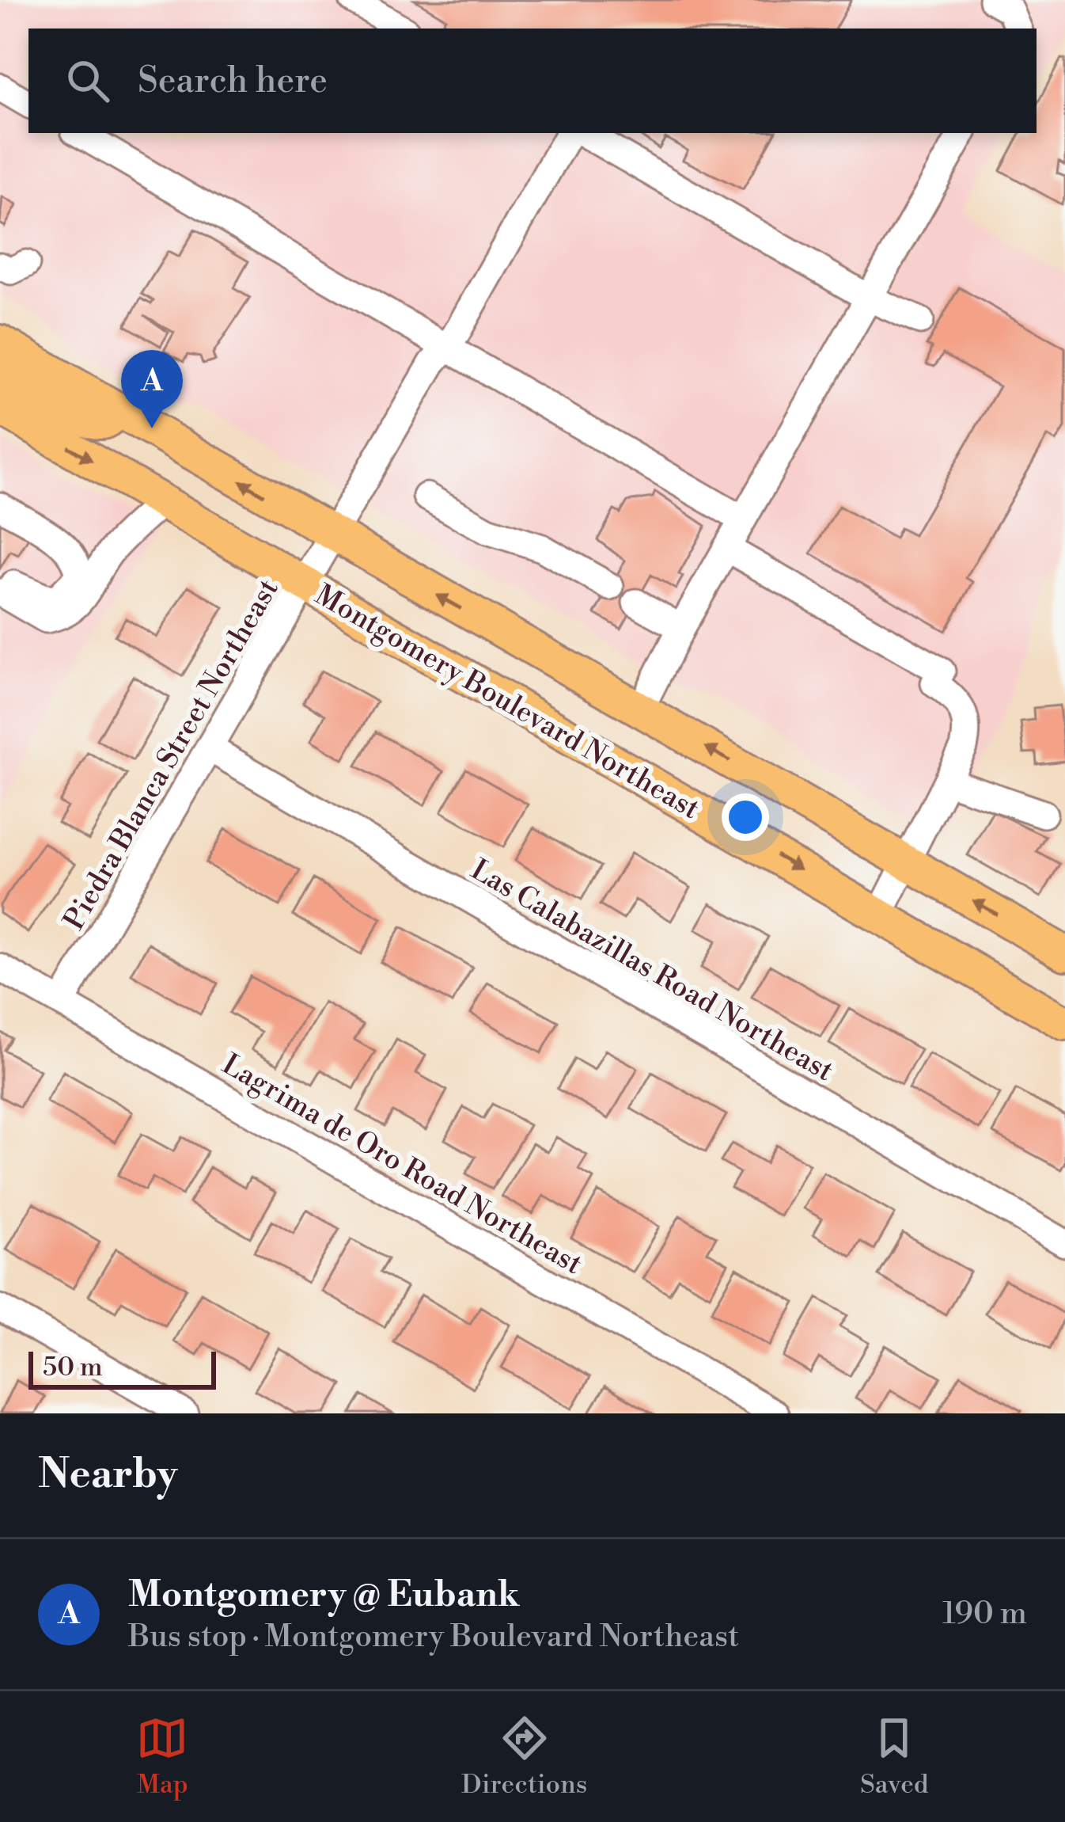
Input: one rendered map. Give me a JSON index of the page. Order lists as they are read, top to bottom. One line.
{"streets":{"main road":["Montgomery Boulevard Northeast"],"street":["Piedra Blanca Street Northeast","Las Calabazillas Road Northeast","Lagrima de Oro Road Northeast"]},"crossings":[["Montgomery Boulevard Northeast","Piedra Blanca Street Northeast"],["Piedra Blanca Street Northeast","Las Calabazillas Road Northeast"],["Piedra Blanca Street Northeast","Lagrima de Oro Road Northeast"]],"scale_bar":"50 m","page":{"search":"Search here","pins":"A","scale":"50 m","heading":"Nearby","list":[{"mark":"A","name":"Montgomery @ Eubank","note":"Bus stop · Montgomery Boulevard Northeast","value":"190 m"}],"nav":["Map","Directions","Saved"]}}
